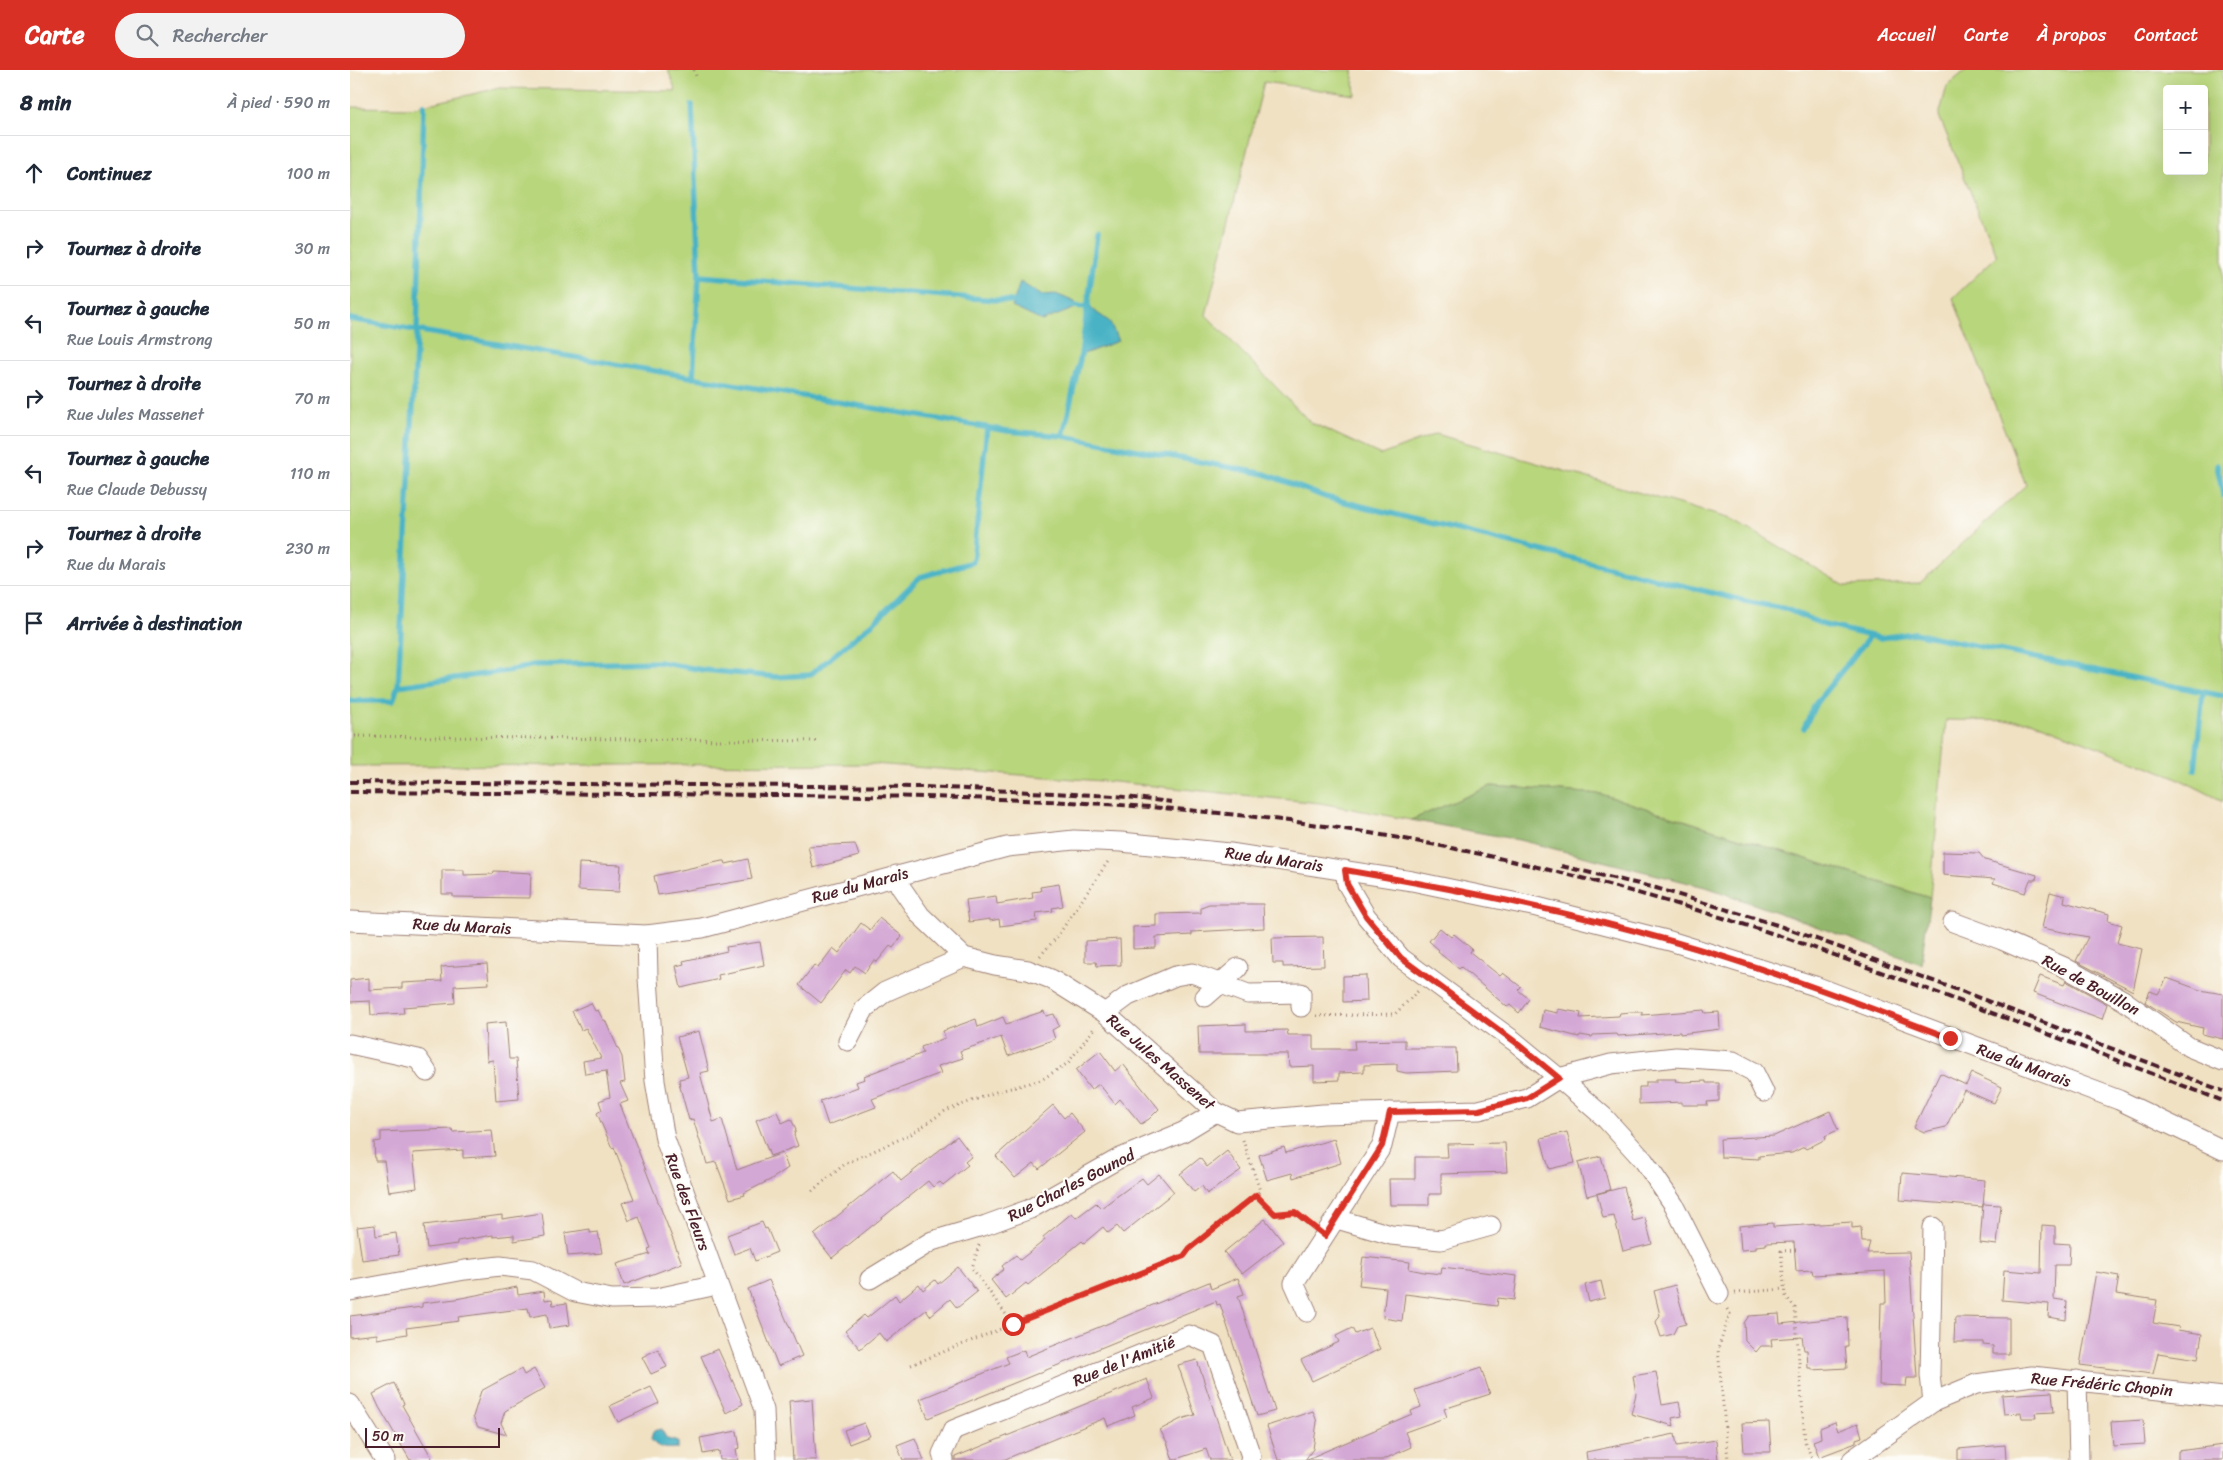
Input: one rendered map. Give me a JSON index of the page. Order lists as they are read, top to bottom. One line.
{"streets":{"street":["Rue du Marais","Rue de Bouillon","Rue Jules Massenet","Rue Charles Gounod","Rue des Fleurs","Rue de l'Amitié","Rue Frédéric Chopin"]},"crossings":[["Rue du Marais","Rue Jules Massenet"],["Rue du Marais","Rue des Fleurs"],["Rue Jules Massenet","Rue Charles Gounod"]],"scale_bar":"50 m","page":{"header":"Carte","search":"Rechercher","nav":["Accueil","Carte","À propos","Contact"],"heading":["8 min","À pied · 590 m"],"map_buttons":["+","−"],"list":[["Continuez","100 m"],["Tournez à droite","30 m"],["Tournez à gauche","Rue Louis Armstrong","50 m"],["Tournez à droite","Rue Jules Massenet","70 m"],["Tournez à gauche","Rue Claude Debussy","110 m"],["Tournez à droite","Rue du Marais","230 m"],"Arrivée à destination"],"scale":"50 m"}}
